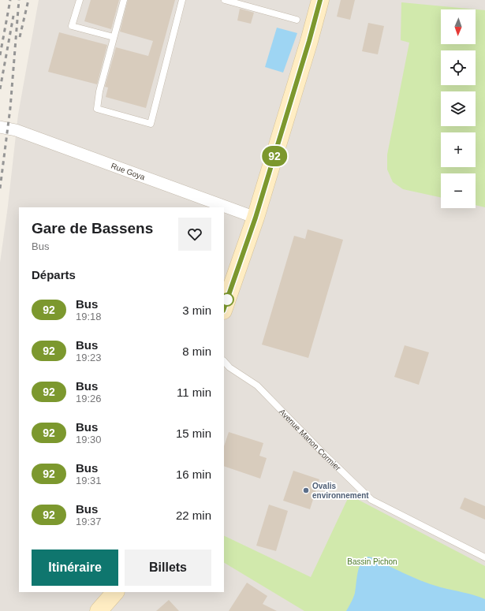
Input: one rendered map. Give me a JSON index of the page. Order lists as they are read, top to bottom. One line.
{"streets":{"street":["Rue Goya"],"lane":["Avenue Manon Cormier"]},"parks":["Bassin Pichon"],"places":["Ovalis environnement"],"lines":["bus line 92"],"north":"bottom","page":{"on_map":"92","map_buttons":["+","−"],"heading":[["Gare de Bassens","Bus"],"Départs"],"list":[{"mark":"92","name":"Bus","note":"19:18","value":"3 min"},{"mark":"92","name":"Bus","note":"19:23","value":"8 min"},{"mark":"92","name":"Bus","note":"19:26","value":"11 min"},{"mark":"92","name":"Bus","note":"19:30","value":"15 min"},{"mark":"92","name":"Bus","note":"19:31","value":"16 min"},{"mark":"92","name":"Bus","note":"19:37","value":"22 min"}],"buttons":["Itinéraire","Billets"]}}
